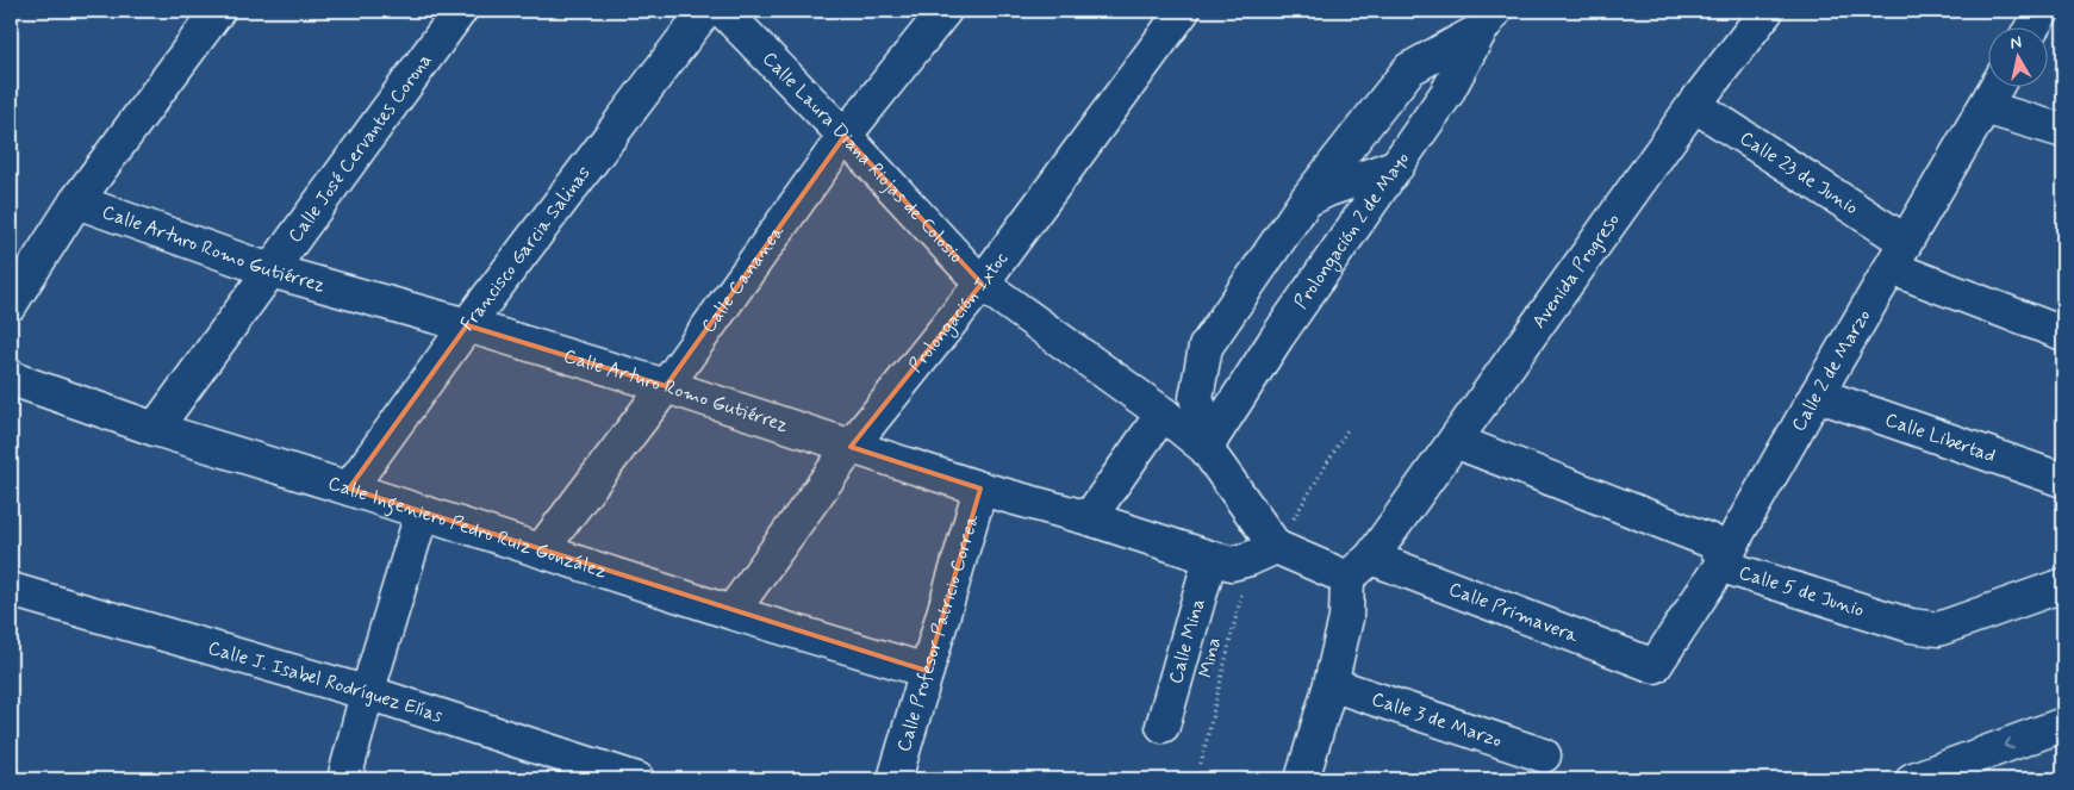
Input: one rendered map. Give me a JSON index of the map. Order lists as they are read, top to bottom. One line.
{"streets":{"street":["Calle José Cervantes Corona","Calle Laura Diana Riojas de Colosio","Calle 23 de Junio","Prolongación 2 de Mayo","Calle Arturo Romo Gutiérrez","Francisco Garcia Salinas","Avenida Progreso","Calle Cananea","Prolongación Ixtoc","Calle 2 de Marzo","Calle Libertad","Calle Ingeniero Pedro Ruiz González","Calle 5 de Junio","Calle Primavera","Calle Profesor Patricio Correa","Calle Mina","Calle J. Isabel Rodríguez Elías","Calle 3 de Marzo"],"path":["Mina"]},"crossings":[["Calle José Cervantes Corona","Calle Arturo Romo Gutiérrez"],["Calle José Cervantes Corona","Calle Ingeniero Pedro Ruiz González"],["Calle Laura Diana Riojas de Colosio","Prolongación 2 de Mayo"],["Calle Laura Diana Riojas de Colosio","Calle Cananea"],["Calle Laura Diana Riojas de Colosio","Prolongación Ixtoc"],["Calle 23 de Junio","Avenida Progreso"],["Calle 23 de Junio","Calle 2 de Marzo"],["Calle Arturo Romo Gutiérrez","Francisco Garcia Salinas"],["Calle Arturo Romo Gutiérrez","Calle Cananea"],["Calle Arturo Romo Gutiérrez","Prolongación Ixtoc"],["Calle Arturo Romo Gutiérrez","Calle Primavera"],["Calle Arturo Romo Gutiérrez","Calle Profesor Patricio Correa"],["Calle Arturo Romo Gutiérrez","Calle Mina"],["Calle Arturo Romo Gutiérrez","Mina"],["Francisco Garcia Salinas","Calle Ingeniero Pedro Ruiz González"],["Avenida Progreso","Calle 5 de Junio"],["Avenida Progreso","Calle Primavera"],["Calle Cananea","Calle Ingeniero Pedro Ruiz González"],["Prolongación Ixtoc","Calle Ingeniero Pedro Ruiz González"],["Calle 2 de Marzo","Calle Libertad"],["Calle 2 de Marzo","Calle 5 de Junio"],["Calle 2 de Marzo","Calle Primavera"],["Calle Ingeniero Pedro Ruiz González","Calle Profesor Patricio Correa"],["Calle Primavera","Mina"]],"north":"top"}
